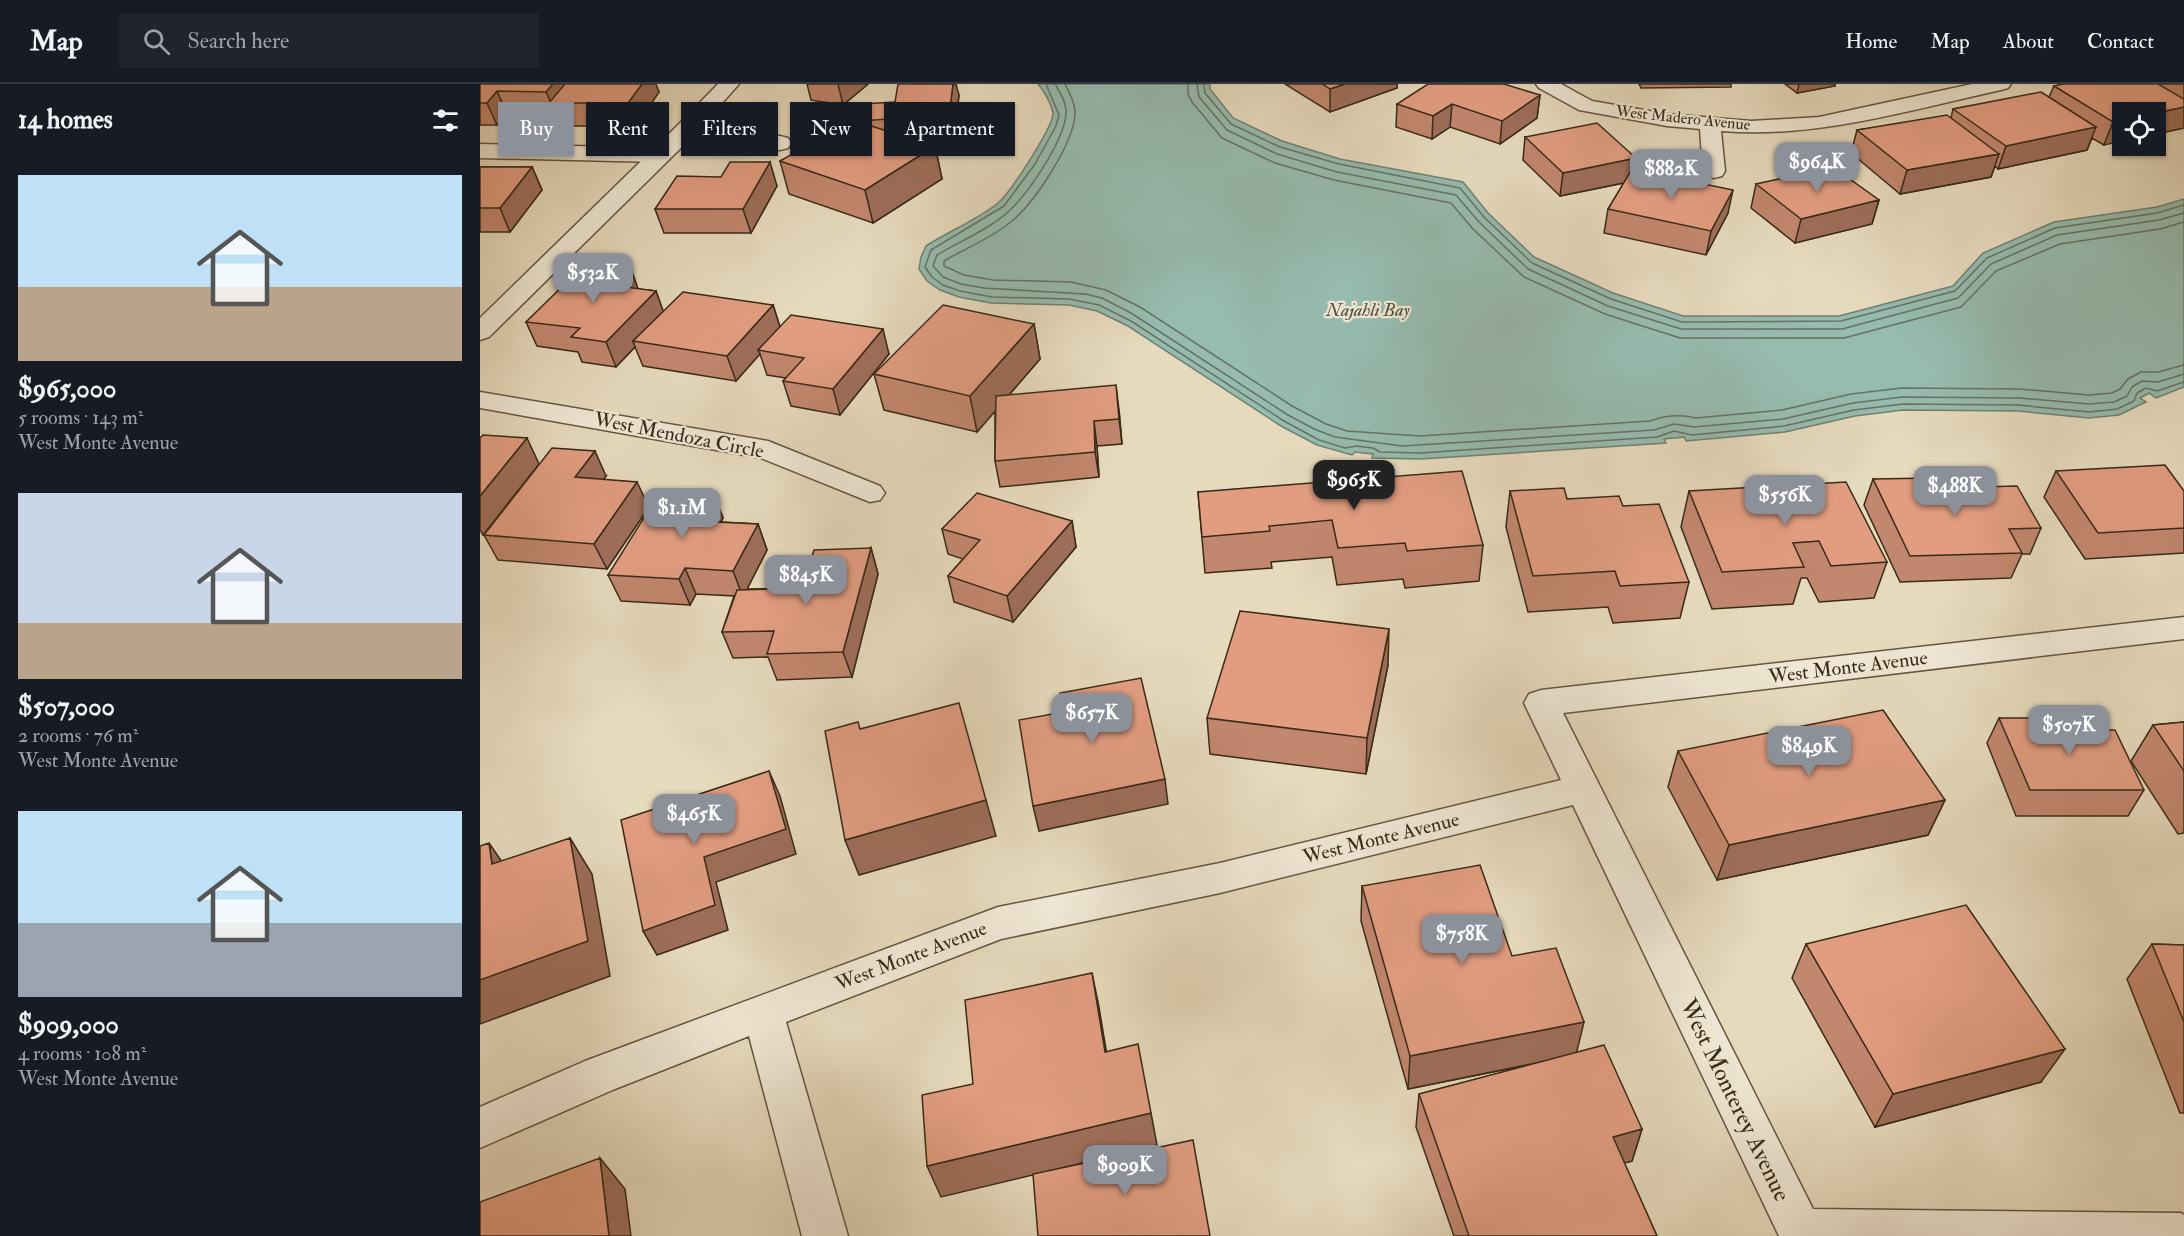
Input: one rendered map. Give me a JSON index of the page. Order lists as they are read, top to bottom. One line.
{"streets":{"street":["West Madero Avenue","West Mendoza Circle","West Monte Avenue","West Monterey Avenue"]},"crossings":[["West Monte Avenue","West Monterey Avenue"]],"water":["Najahli Bay"],"page":{"header":"Map","search":"Search here","nav":["Home","Map","About","Contact"],"heading":"14 homes","chip":["Buy","Rent","Filters","New","Apartment"],"price":["$964K","$882K","$532K","$965K","$488K","$556K","$1.1M","$845K","$657K","$507K","$849K","$465K","$758K","$909K"],"list":[{"name":"$965,000","note":"5 rooms · 143 m² · West Monte Avenue"},{"name":"$507,000","note":"2 rooms · 76 m² · West Monte Avenue"},{"name":"$909,000","note":"4 rooms · 108 m² · West Monte Avenue"}]}}
